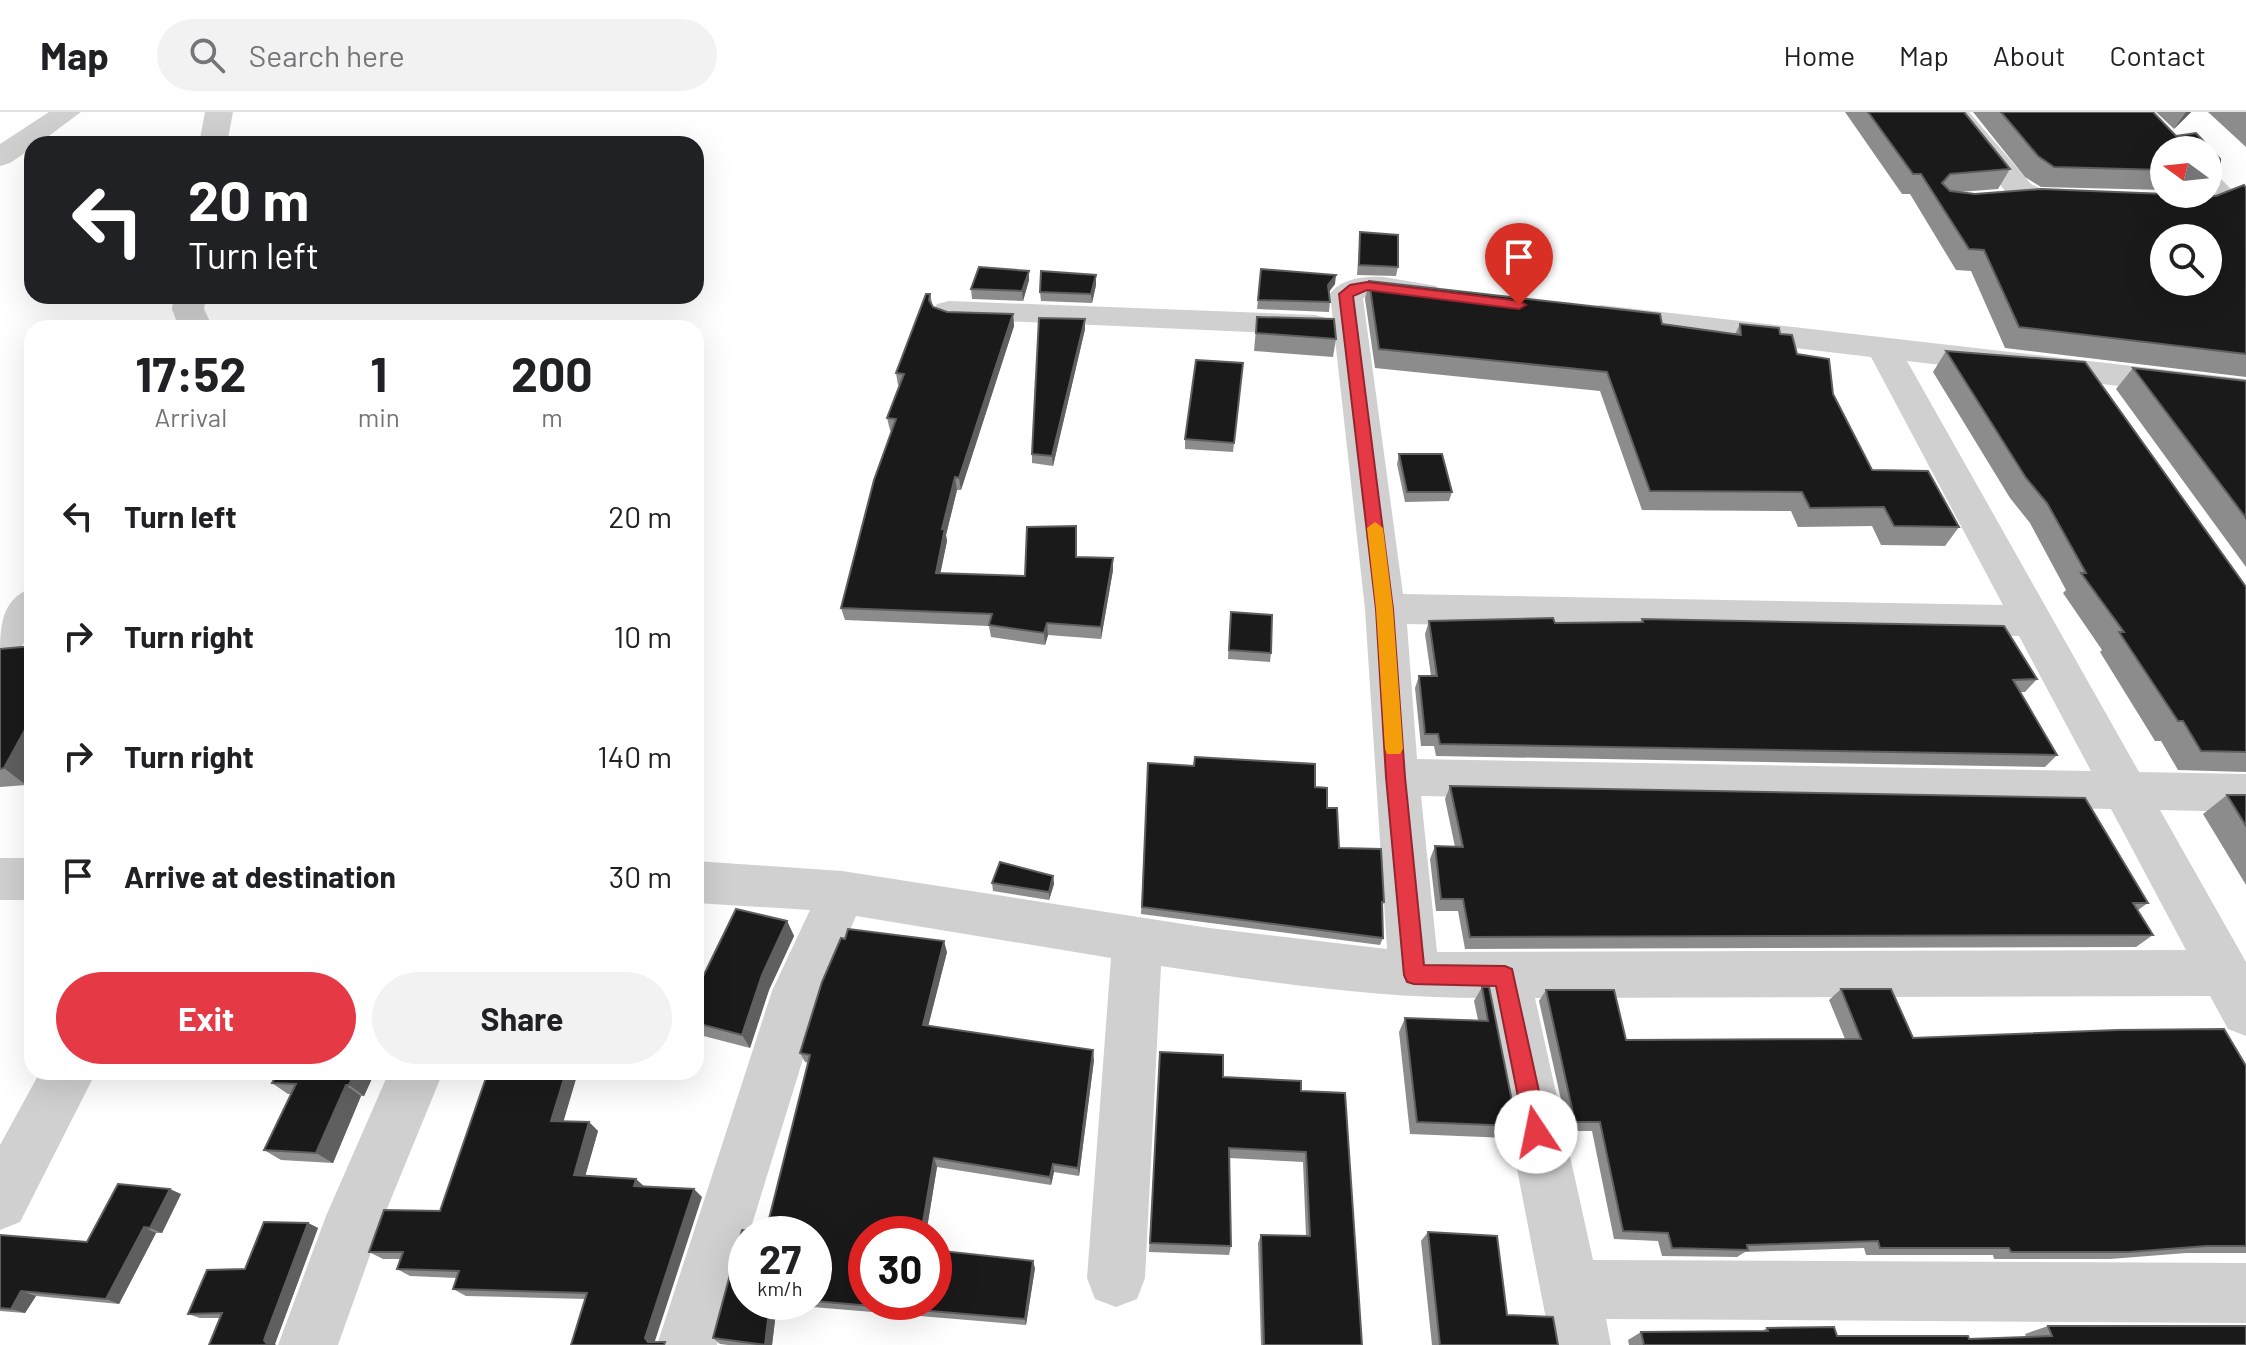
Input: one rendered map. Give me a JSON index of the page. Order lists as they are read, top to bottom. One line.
{"north":"left","page":{"header":"Map","search":"Search here","nav":["Home","Map","About","Contact"],"turn":["20 m","Turn left"],"eta":["17:52","Arrival","1","min","200","m"],"list":[{"name":"Turn left","value":"20 m"},{"name":"Turn right","value":"10 m"},{"name":"Turn right","value":"140 m"},{"name":"Arrive at destination","value":"30 m"}],"buttons":["Exit","Share"],"speed":"27 km/h","limit":"30"}}
